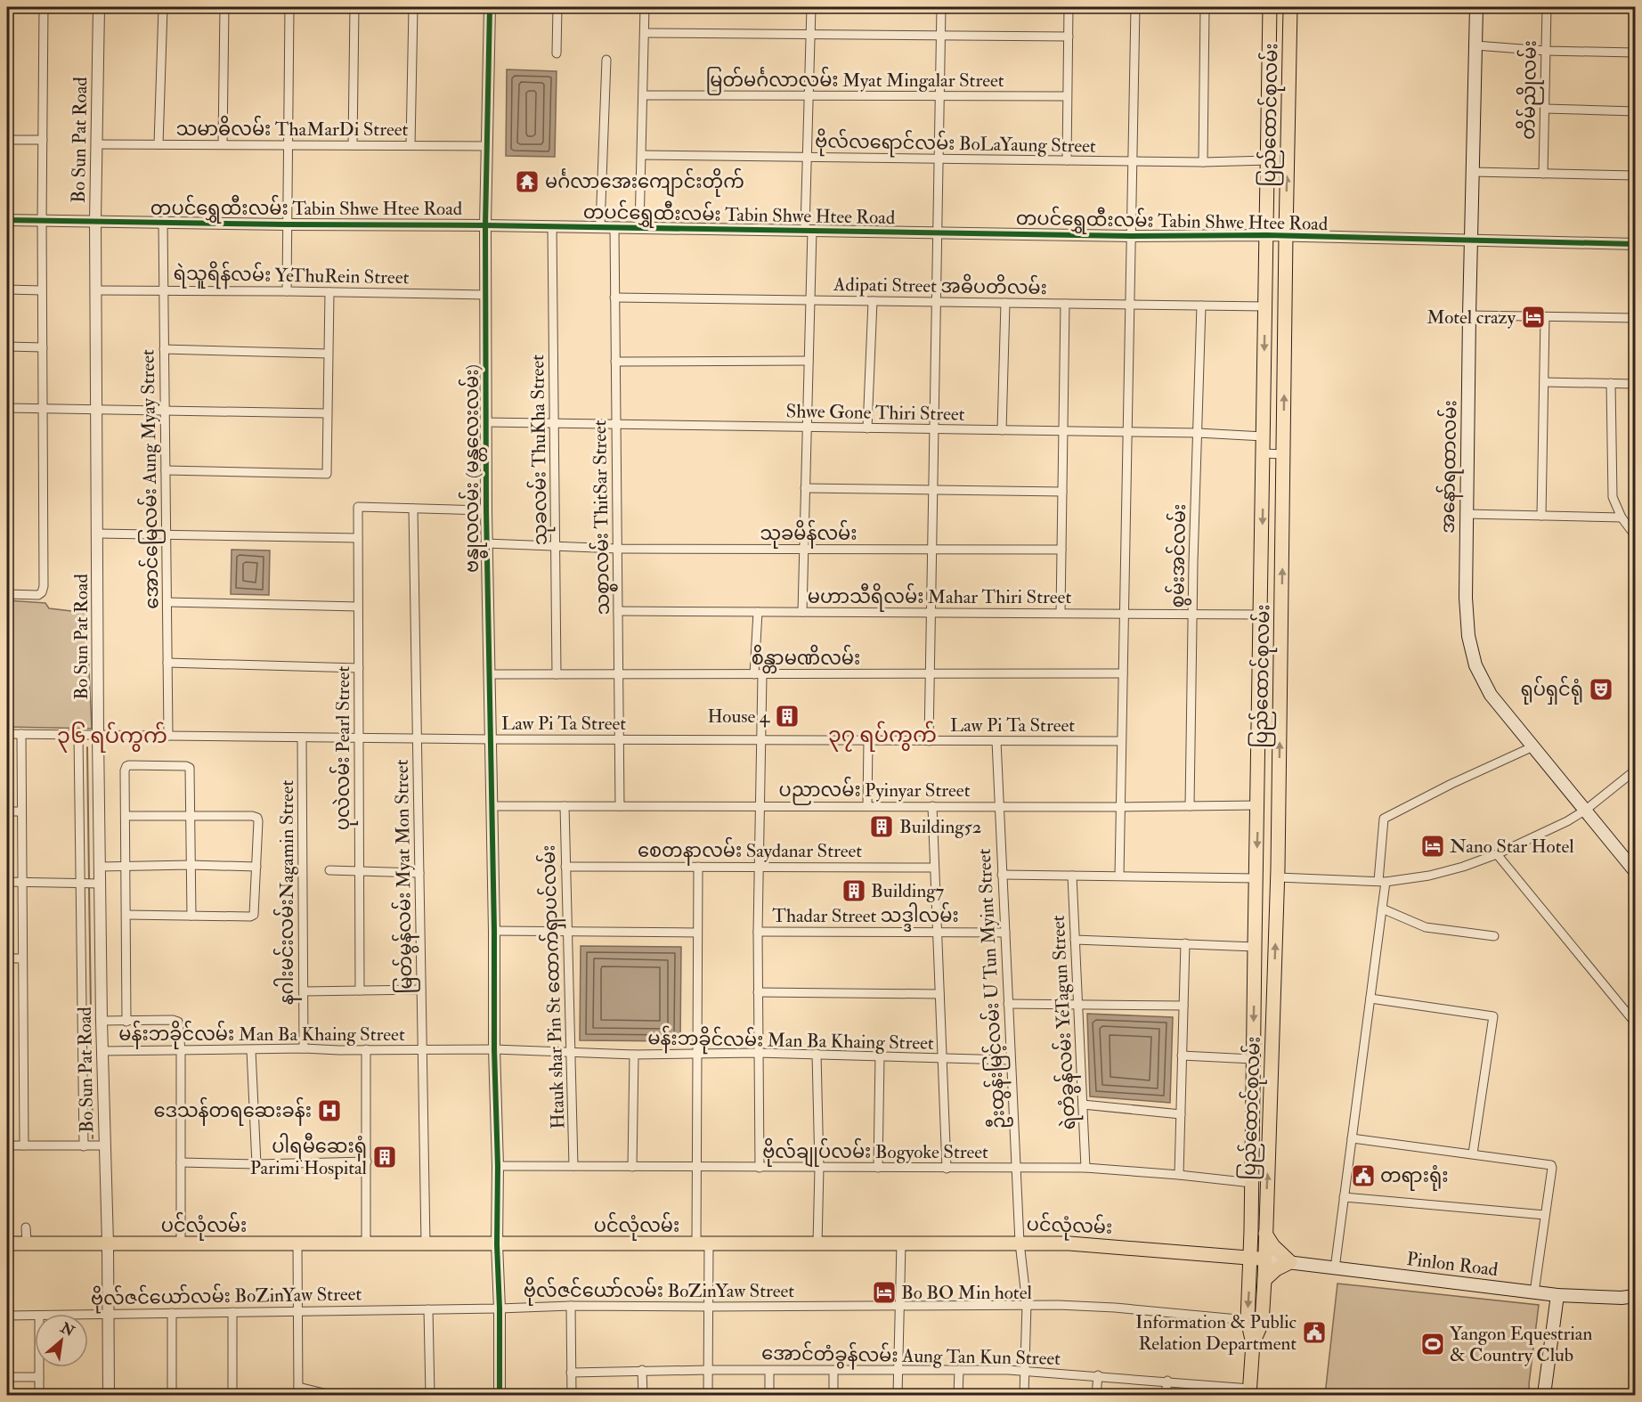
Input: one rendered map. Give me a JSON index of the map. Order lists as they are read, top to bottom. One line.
{"streets":{"main road":["ပြည်ထောင်စုလမ်း","အနော်ရထာလမ်း","ပင်လုံလမ်း","Pinlon Road"],"street":["မြတ်မင်္ဂလာလမ်း Myat Mingalar Street","တိမ်ညိုလမ်း","သမာဓိလမ်း ThaMarDi Street","Bo Sun Pat Road","ဗိုလ်လရောင်လမ်း BoLaYaung Street","တပင်ရွှေထီးလမ်း Tabin Shwe Htee Road","ရဲသူရိန်လမ်း YeThuRein Street","Adipati Street အဓိပတိလမ်း","Shwe Gone Thiri Street","သုခလမ်း ThuKha Street","ဗန္ဓုလလမ်း (မန္တလေးလမ်း)","အောင်မြေလမ်း Aung Myay Street","သစ္စာလမ်း ThitSar Street","သုခမိန်လမ်း","စွမ်းအင်လမ်း","မဟာသီရိလမ်း Mahar Thiri Street","စိန္တာမဏိလမ်း","Law Pi Ta Street","ပုလဲလမ်း Pearl Street","ပညာလမ်း Pyinyar Street","စေတနာလမ်း Saydanar Street","မြတ်မွန်လမ်း Myat Mon Street","နဂါးမင်းလမ်းNagamin Street","Thadar Street သဒ္ဒါလမ်း","Htauk shar Pin St ထောက်ရှာပင်လမ်း","ဦးထွန်းမြင့်လမ်း U Tun Myint Street","ရဲတံခွန်လမ်း YeTagun Street","မန်းဘခိုင်လမ်း Man Ba Khaing Street","ဗိုလ်ချုပ်လမ်း Bogyoke Street","ဗိုလ်ဇင်ယော်လမ်း BoZinYaw Street","အောင်တံခွန်လမ်း Aung Tan Kun Street"]},"crossings":[["ပြည်ထောင်စုလမ်း","ဗိုလ်လရောင်လမ်း BoLaYaung Street"],["ပြည်ထောင်စုလမ်း","တပင်ရွှေထီးလမ်း Tabin Shwe Htee Road"],["ပြည်ထောင်စုလမ်း","Adipati Street အဓိပတိလမ်း"],["ပြည်ထောင်စုလမ်း","Shwe Gone Thiri Street"],["ပြည်ထောင်စုလမ်း","မဟာသီရိလမ်း Mahar Thiri Street"],["ပြည်ထောင်စုလမ်း","ပညာလမ်း Pyinyar Street"],["ပြည်ထောင်စုလမ်း","ဗိုလ်ချုပ်လမ်း Bogyoke Street"],["ပြည်ထောင်စုလမ်း","ပင်လုံလမ်း"],["ပြည်ထောင်စုလမ်း","Pinlon Road"],["ပြည်ထောင်စုလမ်း","ဗိုလ်ဇင်ယော်လမ်း BoZinYaw Street"],["ပြည်ထောင်စုလမ်း","အောင်တံခွန်လမ်း Aung Tan Kun Street"],["သမာဓိလမ်း ThaMarDi Street","Bo Sun Pat Road"],["သမာဓိလမ်း ThaMarDi Street","ဗန္ဓုလလမ်း (မန္တလေးလမ်း)"],["Bo Sun Pat Road","တပင်ရွှေထီးလမ်း Tabin Shwe Htee Road"],["Bo Sun Pat Road","ရဲသူရိန်လမ်း YeThuRein Street"],["Bo Sun Pat Road","Law Pi Ta Street"],["Bo Sun Pat Road","မန်းဘခိုင်လမ်း Man Ba Khaing Street"],["Bo Sun Pat Road","ပင်လုံလမ်း"],["Bo Sun Pat Road","ဗိုလ်ဇင်ယော်လမ်း BoZinYaw Street"],["တပင်ရွှေထီးလမ်း Tabin Shwe Htee Road","သုခလမ်း ThuKha Street"],["တပင်ရွှေထီးလမ်း Tabin Shwe Htee Road","အနော်ရထာလမ်း"],["တပင်ရွှေထီးလမ်း Tabin Shwe Htee Road","ဗန္ဓုလလမ်း (မန္တလေးလမ်း)"],["တပင်ရွှေထီးလမ်း Tabin Shwe Htee Road","အောင်မြေလမ်း Aung Myay Street"],["တပင်ရွှေထီးလမ်း Tabin Shwe Htee Road","သစ္စာလမ်း ThitSar Street"],["ရဲသူရိန်လမ်း YeThuRein Street","ဗန္ဓုလလမ်း (မန္တလေးလမ်း)"],["ရဲသူရိန်လမ်း YeThuRein Street","အောင်မြေလမ်း Aung Myay Street"],["Adipati Street အဓိပတိလမ်း","သစ္စာလမ်း ThitSar Street"],["Adipati Street အဓိပတိလမ်း","စွမ်းအင်လမ်း"],["Shwe Gone Thiri Street","သုခလမ်း ThuKha Street"],["Shwe Gone Thiri Street","ဗန္ဓုလလမ်း (မန္တလေးလမ်း)"],["Shwe Gone Thiri Street","သစ္စာလမ်း ThitSar Street"],["Shwe Gone Thiri Street","စွမ်းအင်လမ်း"],["သုခလမ်း ThuKha Street","သုခမိန်လမ်း"],["သုခလမ်း ThuKha Street","စိန္တာမဏိလမ်း"],["ဗန္ဓုလလမ်း (မန္တလေးလမ်း)","သုခမိန်လမ်း"],["ဗန္ဓုလလမ်း (မန္တလေးလမ်း)","စိန္တာမဏိလမ်း"],["ဗန္ဓုလလမ်း (မန္တလေးလမ်း)","Law Pi Ta Street"],["ဗန္ဓုလလမ်း (မန္တလေးလမ်း)","ပညာလမ်း Pyinyar Street"],["ဗန္ဓုလလမ်း (မန္တလေးလမ်း)","မန်းဘခိုင်လမ်း Man Ba Khaing Street"],["ဗန္ဓုလလမ်း (မန္တလေးလမ်း)","ဗိုလ်ချုပ်လမ်း Bogyoke Street"],["ဗန္ဓုလလမ်း (မန္တလေးလမ်း)","ပင်လုံလမ်း"],["ဗန္ဓုလလမ်း (မန္တလေးလမ်း)","ဗိုလ်ဇင်ယော်လမ်း BoZinYaw Street"],["အောင်မြေလမ်း Aung Myay Street","Law Pi Ta Street"],["သစ္စာလမ်း ThitSar Street","သုခမိန်လမ်း"],["သစ္စာလမ်း ThitSar Street","မဟာသီရိလမ်း Mahar Thiri Street"],["သစ္စာလမ်း ThitSar Street","စိန္တာမဏိလမ်း"],["သစ္စာလမ်း ThitSar Street","Law Pi Ta Street"],["သစ္စာလမ်း ThitSar Street","ပညာလမ်း Pyinyar Street"],["စွမ်းအင်လမ်း","မဟာသီရိလမ်း Mahar Thiri Street"],["စွမ်းအင်လမ်း","ပညာလမ်း Pyinyar Street"],["Law Pi Ta Street","ပုလဲလမ်း Pearl Street"],["Law Pi Ta Street","မြတ်မွန်လမ်း Myat Mon Street"],["Law Pi Ta Street","နဂါးမင်းလမ်းNagamin Street"],["Law Pi Ta Street","ဦးထွန်းမြင့်လမ်း U Tun Myint Street"],["ပုလဲလမ်း Pearl Street","မြတ်မွန်လမ်း Myat Mon Street"],["ပညာလမ်း Pyinyar Street","Htauk shar Pin St ထောက်ရှာပင်လမ်း"],["ပညာလမ်း Pyinyar Street","ဦးထွန်းမြင့်လမ်း U Tun Myint Street"],["စေတနာလမ်း Saydanar Street","Htauk shar Pin St ထောက်ရှာပင်လမ်း"],["မြတ်မွန်လမ်း Myat Mon Street","မန်းဘခိုင်လမ်း Man Ba Khaing Street"],["မြတ်မွန်လမ်း Myat Mon Street","ပင်လုံလမ်း"],["နဂါးမင်းလမ်းNagamin Street","မန်းဘခိုင်လမ်း Man Ba Khaing Street"],["Thadar Street သဒ္ဒါလမ်း","ဦးထွန်းမြင့်လမ်း U Tun Myint Street"],["Htauk shar Pin St ထောက်ရှာပင်လမ်း","မန်းဘခိုင်လမ်း Man Ba Khaing Street"],["Htauk shar Pin St ထောက်ရှာပင်လမ်း","ဗိုလ်ချုပ်လမ်း Bogyoke Street"],["ဦးထွန်းမြင့်လမ်း U Tun Myint Street","မန်းဘခိုင်လမ်း Man Ba Khaing Street"],["ဦးထွန်းမြင့်လမ်း U Tun Myint Street","ဗိုလ်ချုပ်လမ်း Bogyoke Street"],["ဦးထွန်းမြင့်လမ်း U Tun Myint Street","ပင်လုံလမ်း"],["ဦးထွန်းမြင့်လမ်း U Tun Myint Street","ဗိုလ်ဇင်ယော်လမ်း BoZinYaw Street"],["ဦးထွန်းမြင့်လမ်း U Tun Myint Street","အောင်တံခွန်လမ်း Aung Tan Kun Street"],["ရဲတံခွန်လမ်း YeTagun Street","ဗိုလ်ချုပ်လမ်း Bogyoke Street"],["ပင်လုံလမ်း","Pinlon Road"]],"districts":["၃၇ ရပ်ကွက်","၃၆ ရပ်ကွက်"],"places":{"temple":["မင်္ဂလာအေးကျောင်းတိုက်"],"hotel":["Motel crazy","Nano Star Hotel","Bo BO Min hotel"],"theatre":["ရုပ်ရှင်ရုံ"],"building":["House 4","Building52","Building7","ပါရမီဆေးရုံ Parimi Hospital"],"hospital":["ဒေသန်တရဆေးခန်း"],"public building":["တရားရုံး","Information & Public Relation Department"],"sports":["Yangon Equestrian & Country Club"]},"north":"top right"}
